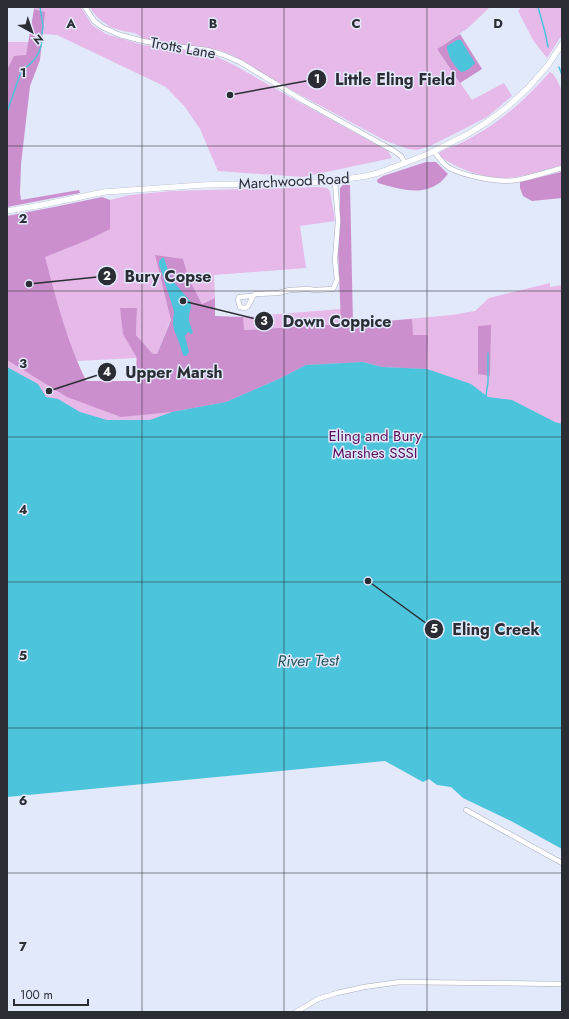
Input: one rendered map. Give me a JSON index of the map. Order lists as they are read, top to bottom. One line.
{"streets":{"street":["Trotts Lane","Marchwood Road"]},"crossings":[["Trotts Lane","Marchwood Road"]],"water":["River Test"],"parks":["Eling and Bury Marshes SSSI"],"places":["Little Eling Field","Bury Copse","Down Coppice","Upper Marsh","Eling Creek"],"scale_bar":"100 m","north":"bottom right","grid":{"columns":["A","B","C","D"],"rows":["1","2","3","4","5","6","7"]}}
